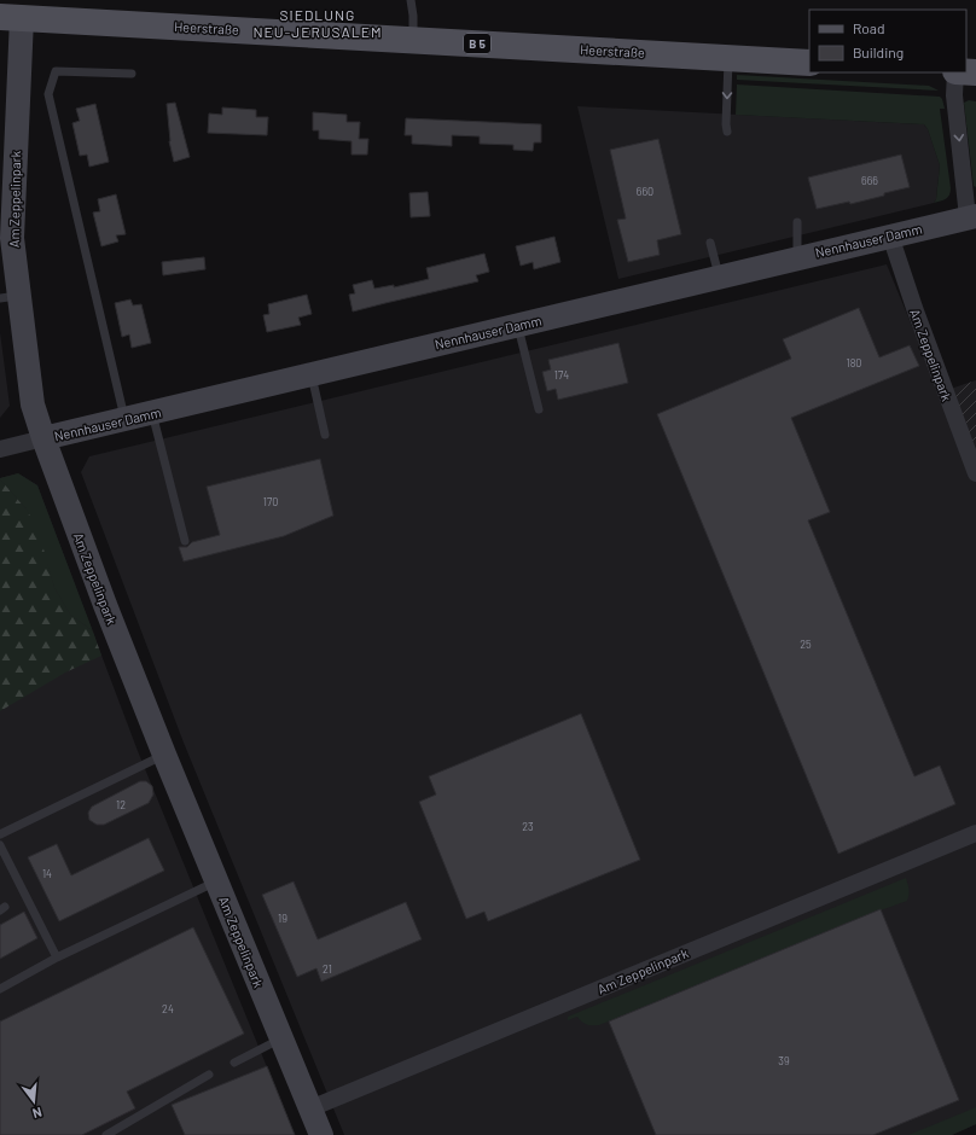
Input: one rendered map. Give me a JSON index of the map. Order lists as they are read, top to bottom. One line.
{"streets":{"main road":["Heerstraße","B 5","Am Zeppelinpark","Nennhauser Damm"]},"crossings":[["Heerstraße","Am Zeppelinpark"],["Am Zeppelinpark","Nennhauser Damm"]],"districts":["SIEDLUNG NEU-JERUSALEM"],"house_numbers":["666","660","180","174","170","25","12","23","14","19","21","24","39"],"legend":["Road","Building"],"north":"bottom"}
